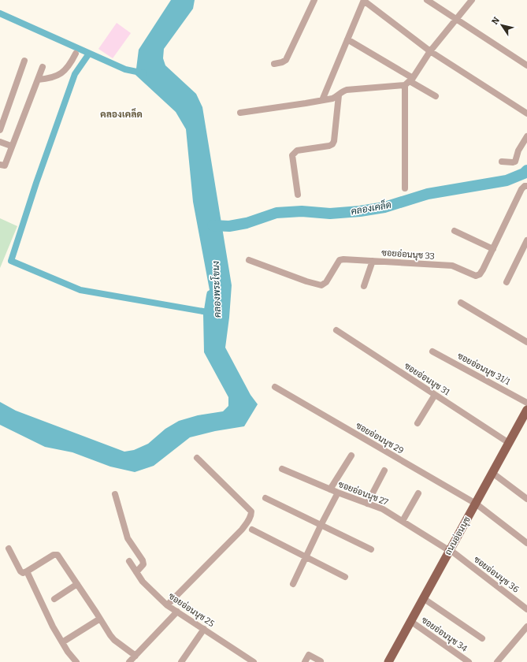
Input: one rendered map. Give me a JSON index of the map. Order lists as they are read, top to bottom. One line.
{"streets":{"main road":["ถนนอ่อนนุช"],"street":["ซอยอ่อนนุช 33","ซอยอ่อนนุช 31/1","ซอยอ่อนนุช 31","ซอยอ่อนนุช 29","ซอยอ่อนนุช 27","ซอยอ่อนนุช 36","ซอยอ่อนนุช 25","ซอยอ่อนนุช 34"]},"crossings":[["ซอยอ่อนนุช 31","ถนนอ่อนนุช"],["ซอยอ่อนนุช 29","ถนนอ่อนนุช"],["ซอยอ่อนนุช 27","ถนนอ่อนนุช"],["ซอยอ่อนนุช 27","ซอยอ่อนนุช 36"],["ถนนอ่อนนุช","ซอยอ่อนนุช 36"],["ถนนอ่อนนุช","ซอยอ่อนนุช 34"]],"districts":["คลองเคล็ด"],"water":["คลองเคล็ด","คลองพระโขนง"],"north":"top left"}
